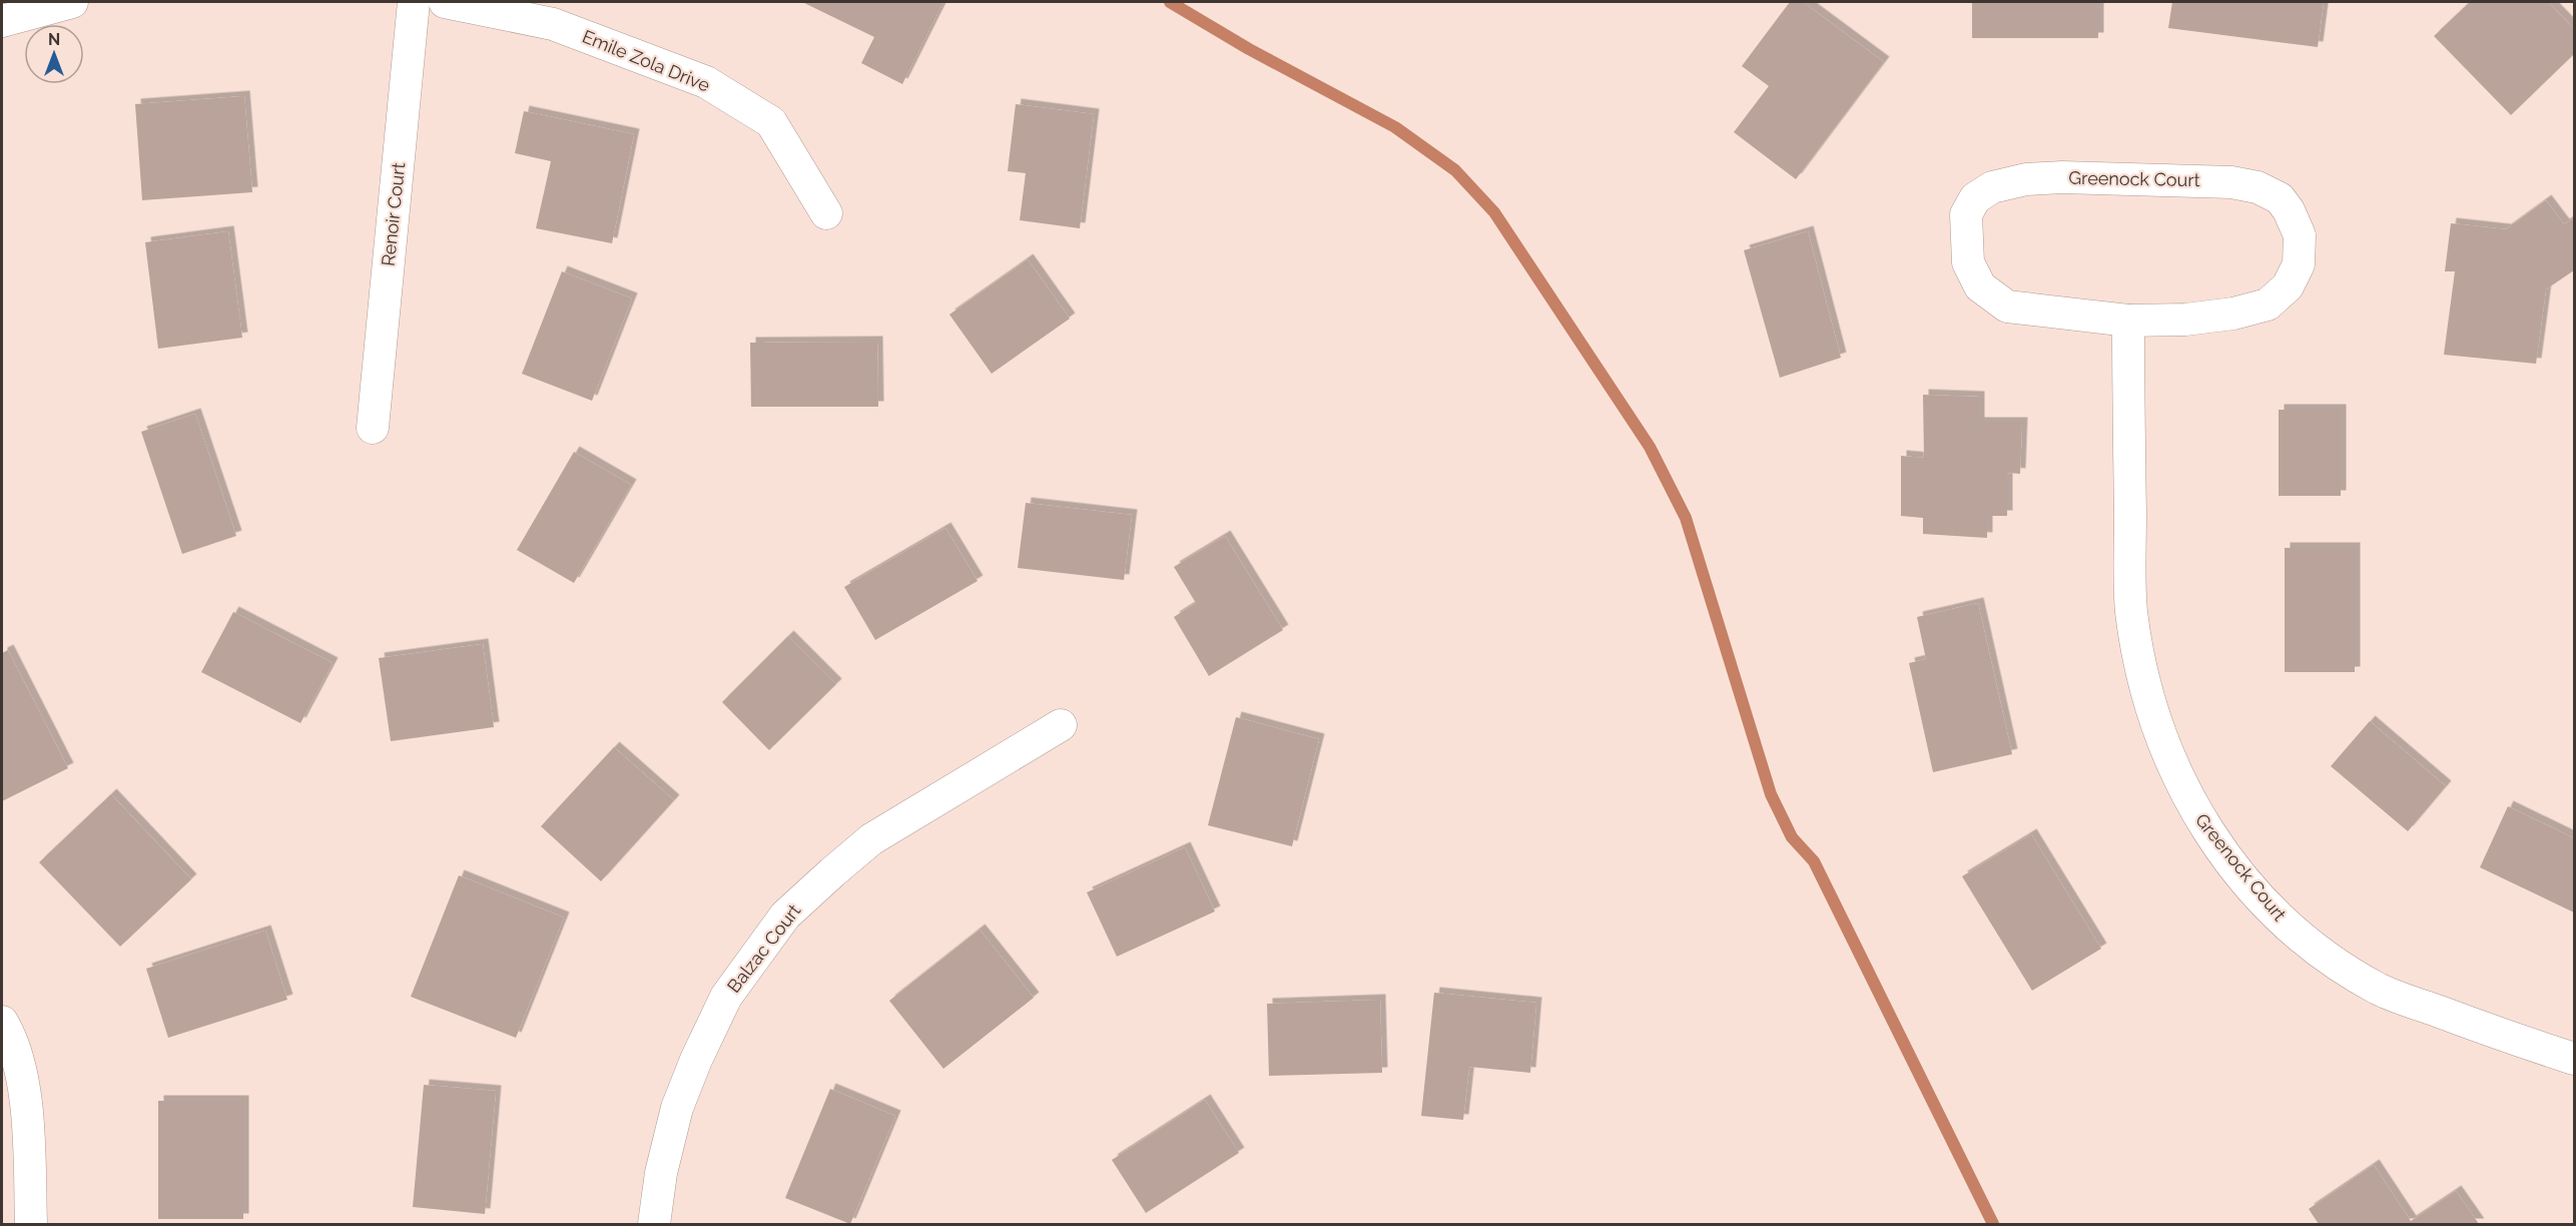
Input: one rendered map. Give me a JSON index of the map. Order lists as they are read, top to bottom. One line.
{"streets":{"street":["Emile Zola Drive","Greenock Court","Renoir Court","Balzac Court"]},"north":"top"}
